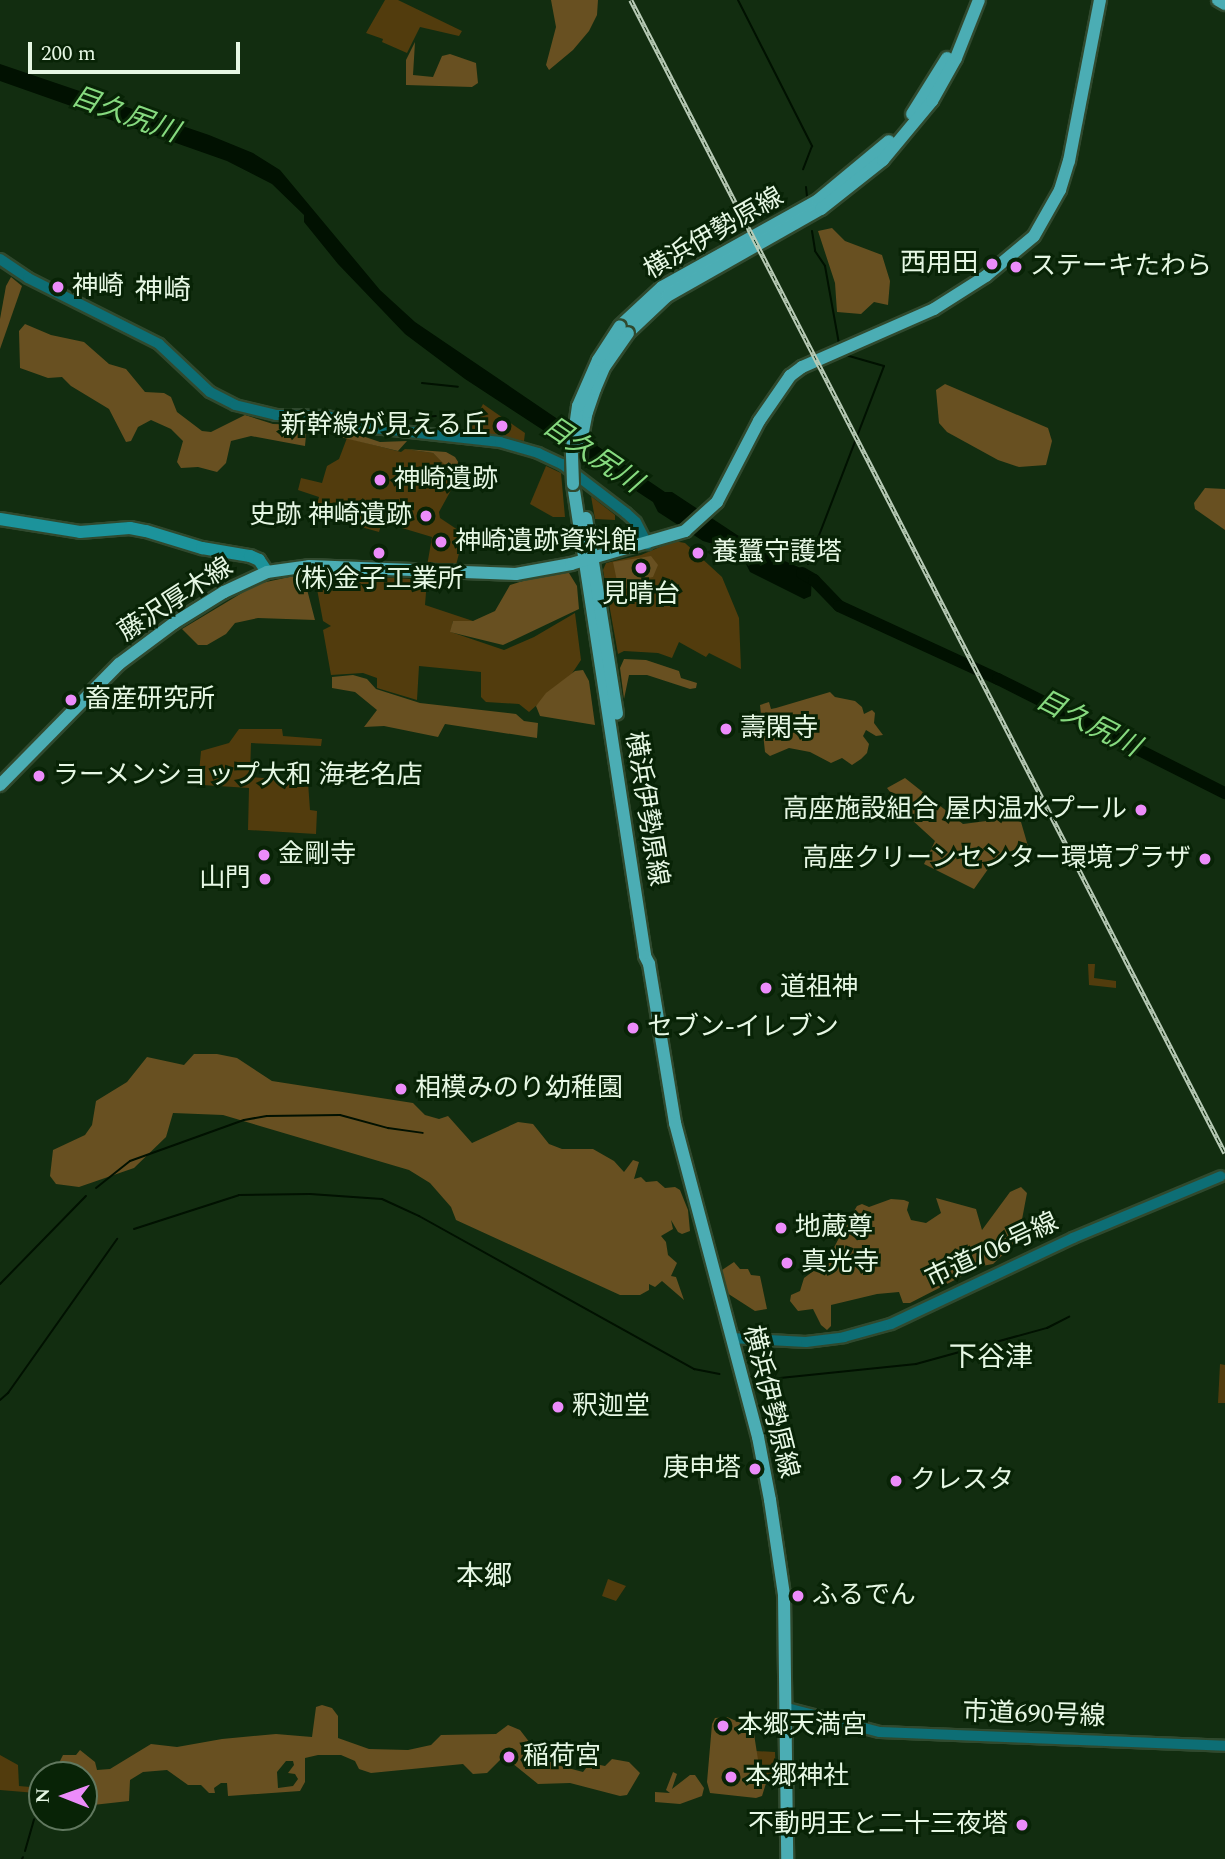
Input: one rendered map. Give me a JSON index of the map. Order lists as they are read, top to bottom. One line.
{"streets":{"main road":["横浜伊勢原線","藤沢厚木線"],"street":["市道706号線","市道690号線"]},"crossings":[["横浜伊勢原線","藤沢厚木線"],["横浜伊勢原線","市道706号線"],["横浜伊勢原線","市道690号線"]],"districts":["神崎","下谷津","本郷"],"water":["目久尻川"],"places":["西用田","ステーキたわら","神崎","新幹線が見える丘","神崎遺跡","史跡 神崎遺跡","神崎遺跡資料館","(株)金子工業所","養蠶守護塔","見晴台","畜産研究所","壽閑寺","ラーメンショップ大和 海老名店","高座施設組合 屋内温水プール","金剛寺","高座クリーンセンター環境プラザ","山門","道祖神","セブン-イレブン","相模みのり幼稚園","地蔵尊","真光寺","釈迦堂","庚申塔","クレスタ","ふるでん","本郷天満宮","稲荷宮","本郷神社","不動明王と二十三夜塔"],"scale_bar":"200 m","north":"left"}
